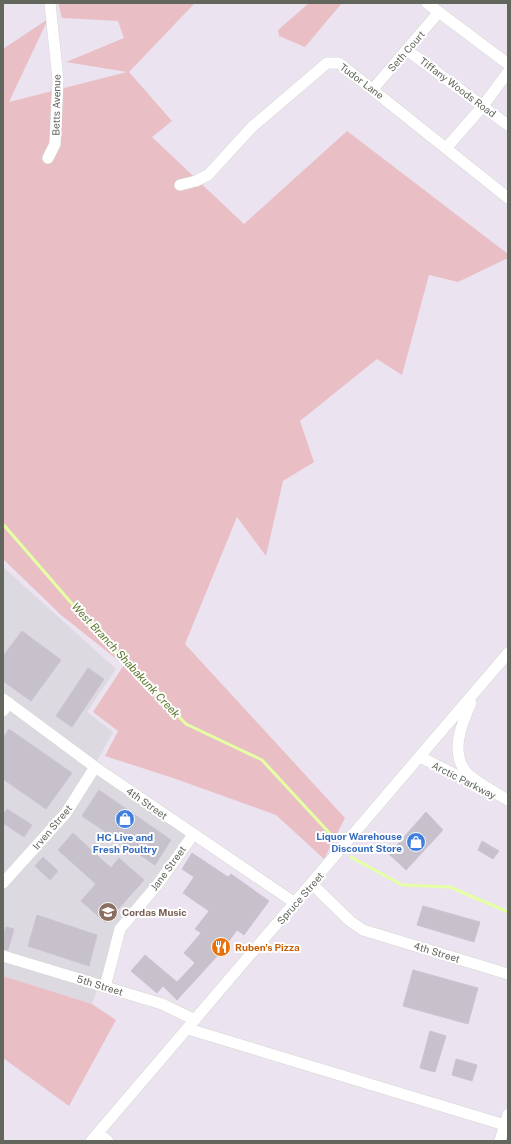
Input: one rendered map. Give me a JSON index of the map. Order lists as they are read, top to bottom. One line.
{"streets":{"street":["Seth Court","Tudor Lane","Tiffany Woods Road","Betts Avenue","Arctic Parkway","4th Street","Irven Street","Jane Street","Spruce Street","5th Street"]},"crossings":[["Seth Court","Tudor Lane"],["Seth Court","Tiffany Woods Road"],["Arctic Parkway","Spruce Street"],["4th Street","Irven Street"],["4th Street","Jane Street"],["4th Street","Spruce Street"],["Jane Street","5th Street"],["Spruce Street","5th Street"]],"water":["West Branch Shabakunk Creek"],"places":{"shop":["HC Live and Fresh Poultry","Liquor Warehouse Discount Store"],"school or university":["Cordas Music"],"restaurant":["Ruben's Pizza"]}}
